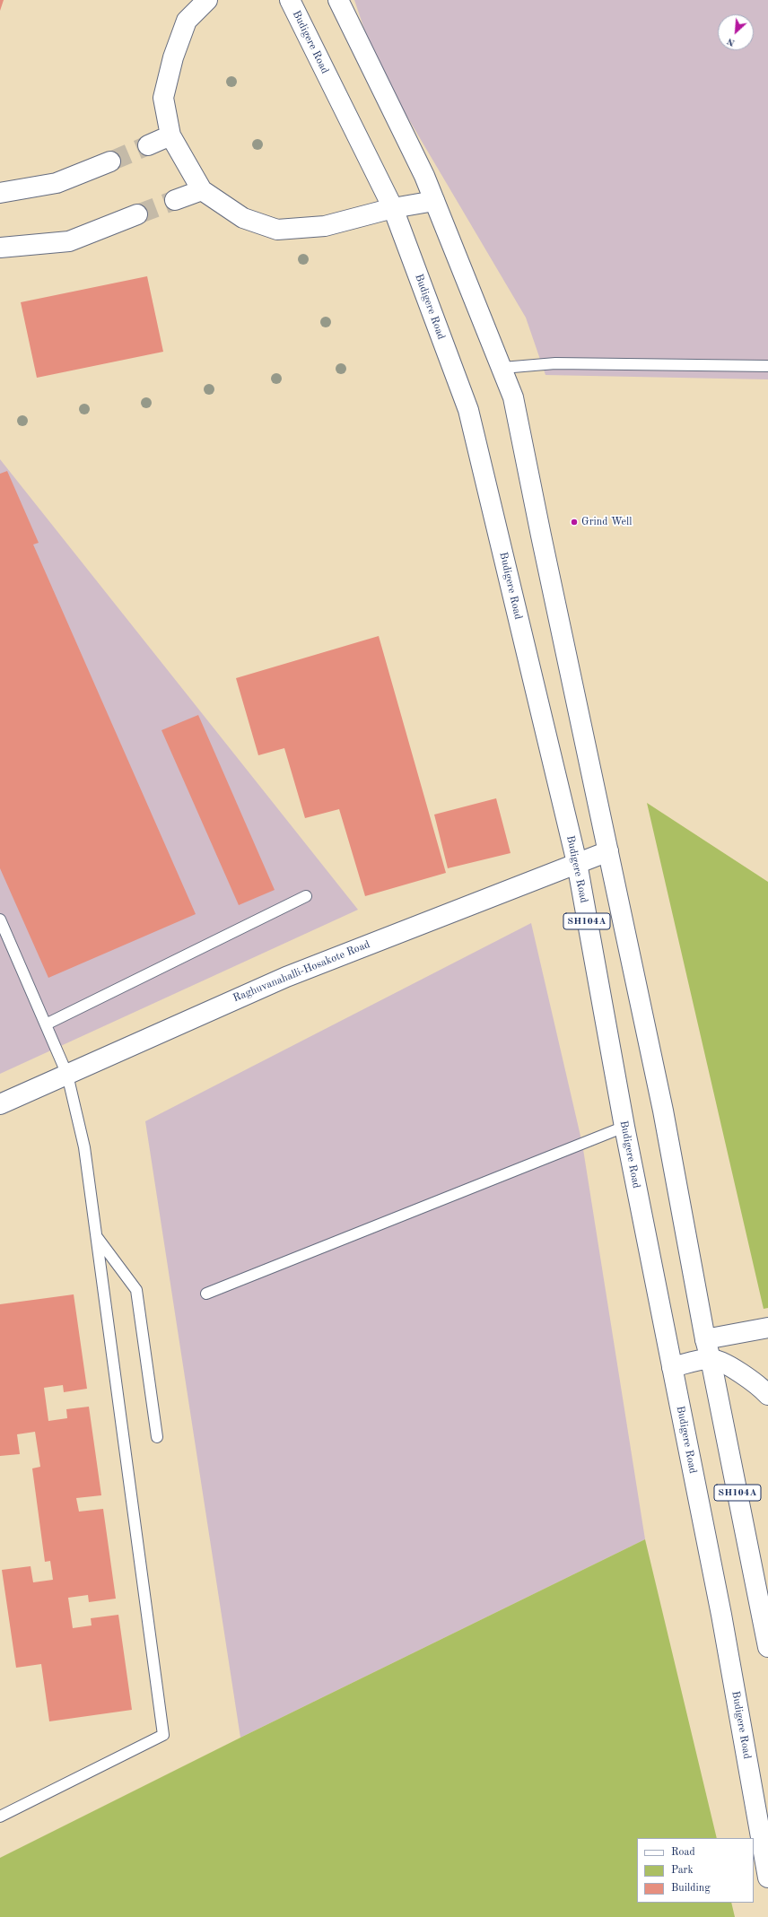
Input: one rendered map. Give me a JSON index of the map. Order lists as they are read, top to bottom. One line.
{"streets":{"main road":["Budigere Road","SH104A","Raghuvanahalli-Hosakote Road"]},"crossings":[["Budigere Road","Raghuvanahalli-Hosakote Road"],["SH104A","Raghuvanahalli-Hosakote Road"]],"places":["Grind Well"],"legend":["Road","Park","Building"],"north":"bottom left"}
